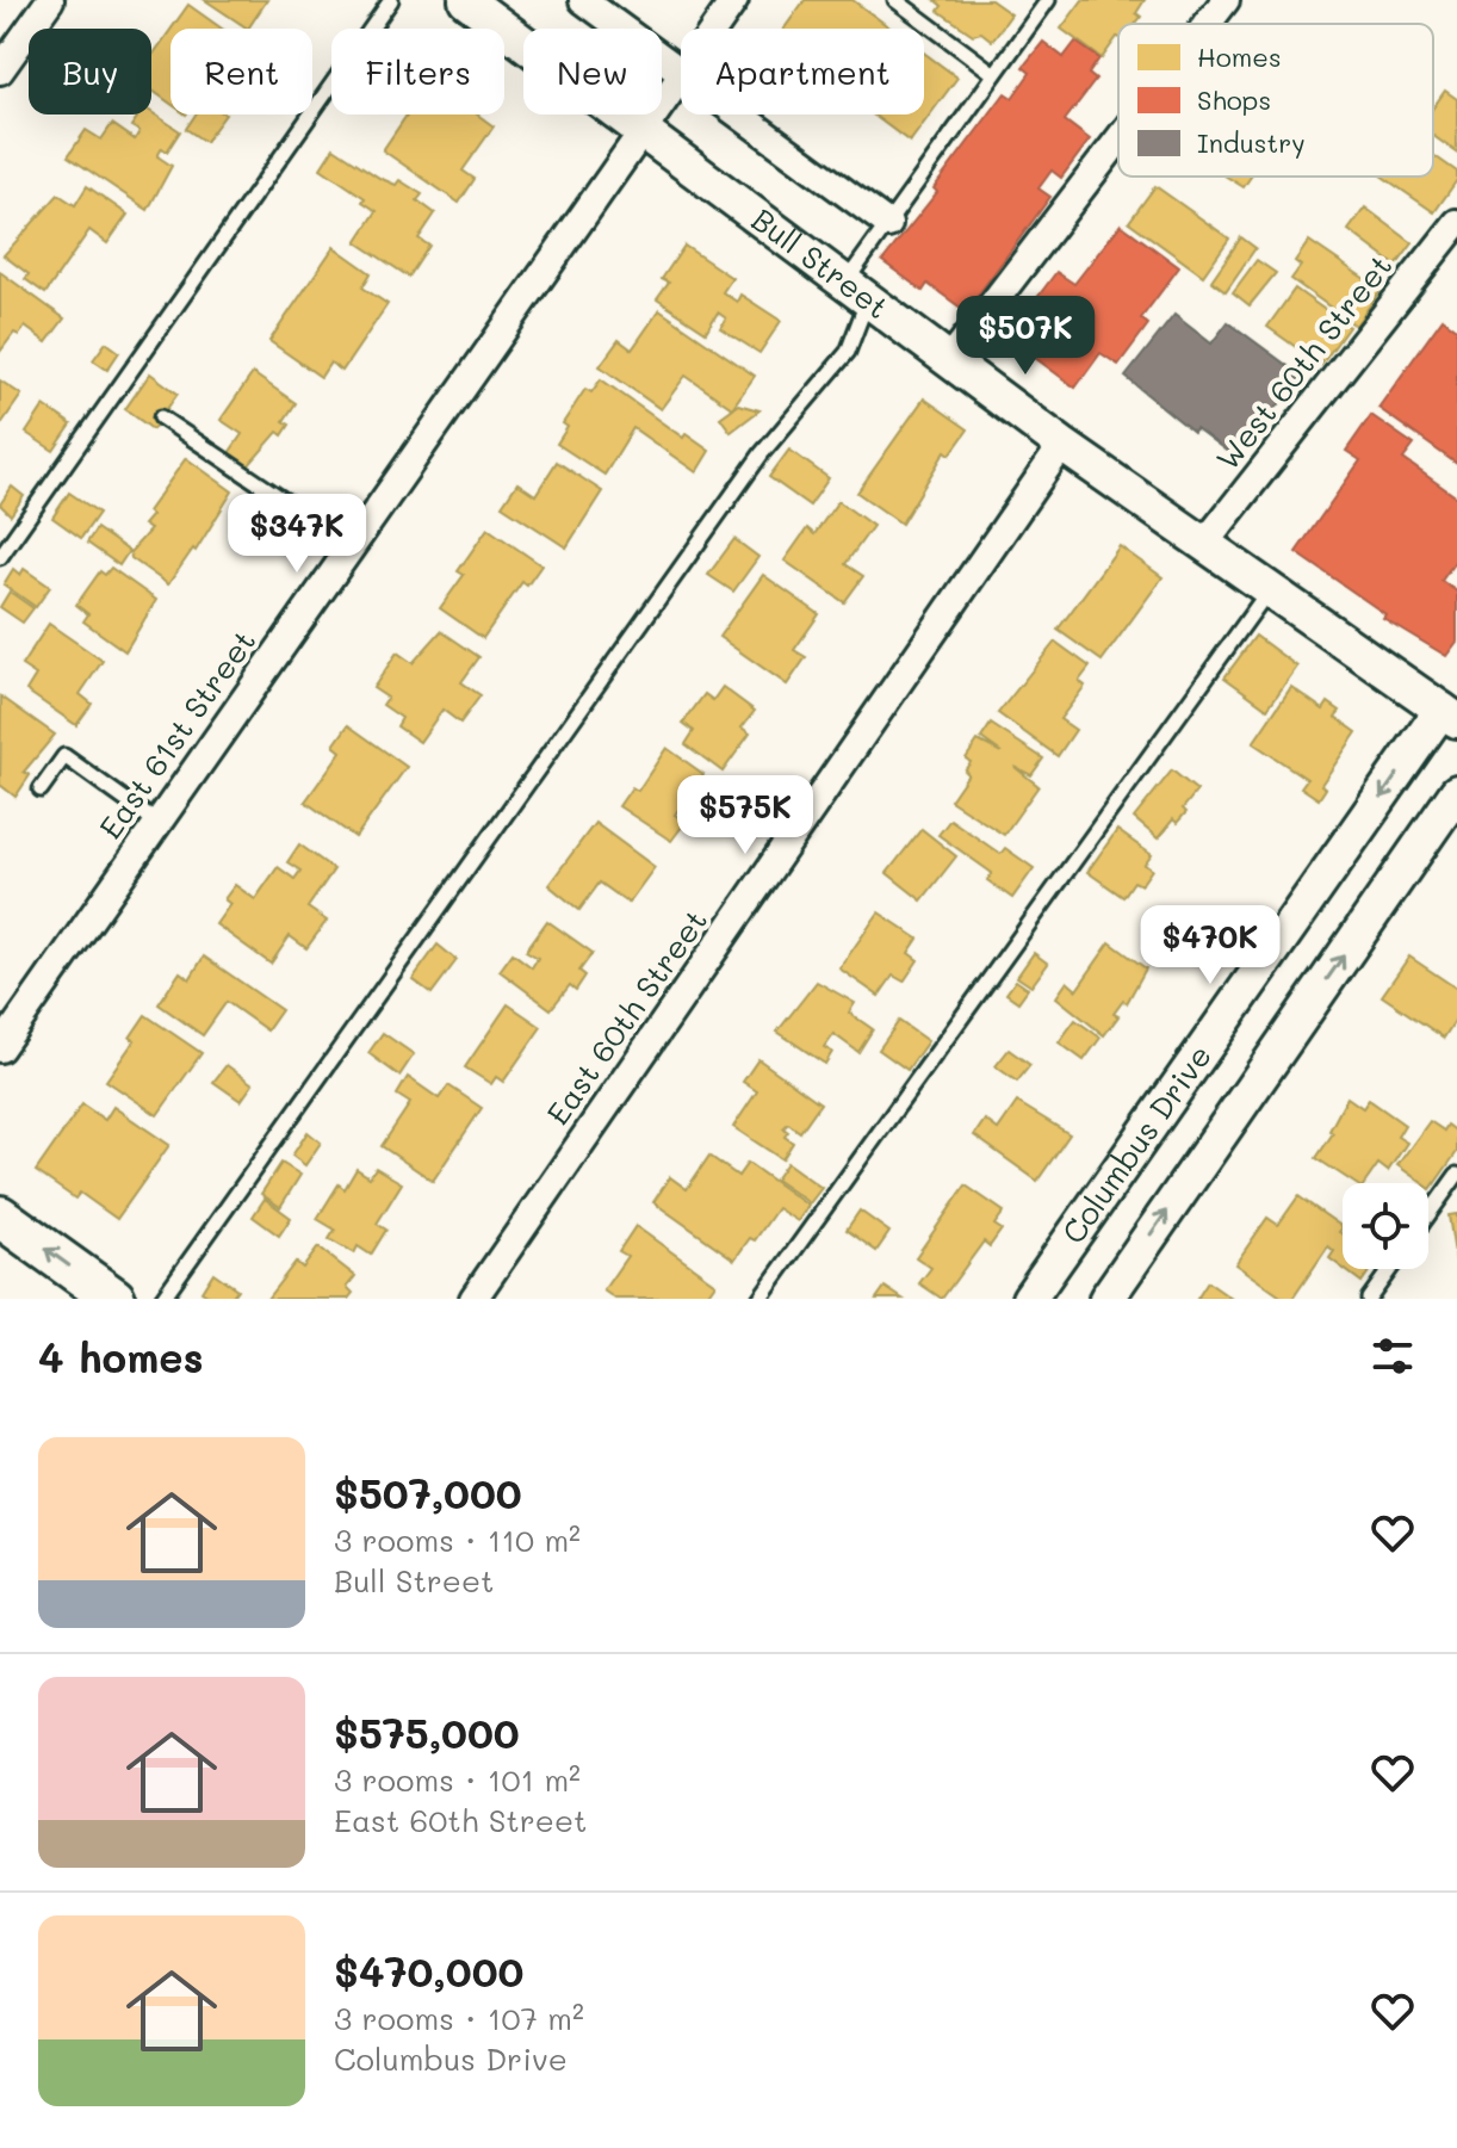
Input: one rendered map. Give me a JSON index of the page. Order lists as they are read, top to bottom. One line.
{"streets":{"street":["Bull Street","West 60th Street","East 61st Street","East 60th Street","Columbus Drive"]},"crossings":[["Bull Street","West 60th Street"],["Bull Street","East 61st Street"],["Bull Street","East 60th Street"],["Bull Street","Columbus Drive"]],"legend":["Homes","Shops","Industry"],"page":{"chip":["Buy","Rent","Filters","New","Apartment"],"price":["$507K","$347K","$575K","$470K"],"heading":"4 homes","list":[{"name":"$507,000","note":"3 rooms · 110 m² · Bull Street"},{"name":"$575,000","note":"3 rooms · 101 m² · East 60th Street"},{"name":"$470,000","note":"3 rooms · 107 m² · Columbus Drive"}]}}
